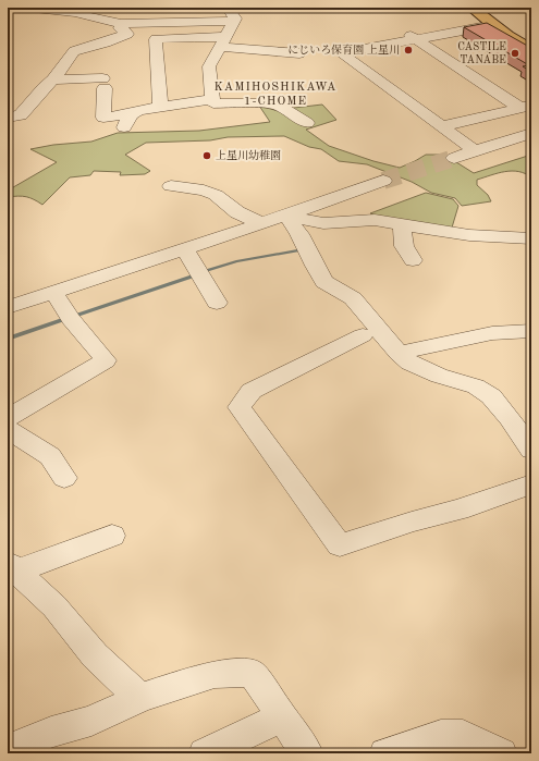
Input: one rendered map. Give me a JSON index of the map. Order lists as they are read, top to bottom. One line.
{"districts":["KAMIHOSHIKAWA 1-CHOME"],"places":["にじいろ保育園 上星川","CASTILE TANABE","上星川幼稚園"]}
